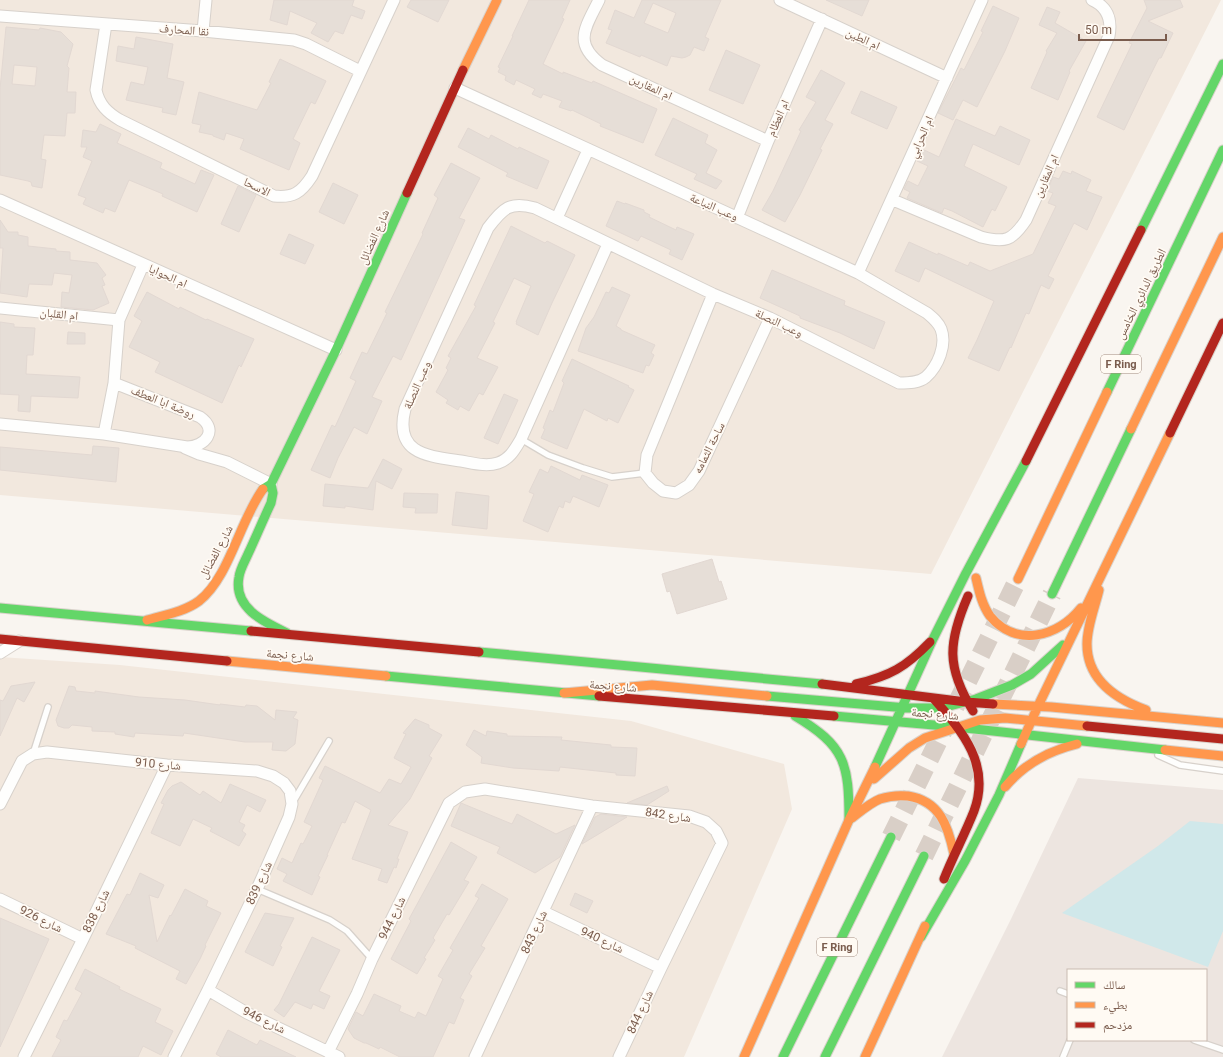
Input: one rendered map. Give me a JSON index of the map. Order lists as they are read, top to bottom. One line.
{"streets":{"main road":["شارع الفضائل","الطريق الدائري الخامس","F Ring","شارع نجمة"],"street":["نقا المحارف","ام الطين","ام المقارين","ام العظام","ام الحرابي","الاسحا","وعب النباعة","ام الحوايا","ام القلبان","وعب النصلة","روضة ابا العطف","ساحة الثمامه","شارع 910","شارع 842","شارع 839","شارع 838","شارع 944","شارع 926","شارع 843","شارع 940","شارع 844","شارع 946"]},"crossings":[["نقا المحارف","الاسحا"],["ام الطين","ام العظام"],["ام الطين","ام الحرابي"],["ام المقارين","ام العظام"],["ام المقارين","ام الحرابي"],["ام العظام","وعب النباعة"],["ام الحرابي","وعب النباعة"],["وعب النباعة","شارع الفضائل"],["وعب النباعة","وعب النصلة"],["شارع الفضائل","ام الحوايا"],["شارع الفضائل","شارع نجمة"],["ام الحوايا","روضة ابا العطف"],["ام القلبان","روضة ابا العطف"],["وعب النصلة","ساحة الثمامه"],["شارع 910","شارع 839"],["شارع 910","شارع 838"],["شارع 842","شارع 944"],["شارع 842","شارع 843"],["شارع 842","شارع 940"],["شارع 842","شارع 844"],["شارع 839","شارع 946"],["شارع 838","شارع 926"],["شارع 944","شارع 946"],["شارع 843","شارع 940"],["شارع 940","شارع 844"]],"legend":["سالك","بطيء","مزدحم"],"scale_bar":"50 m"}
